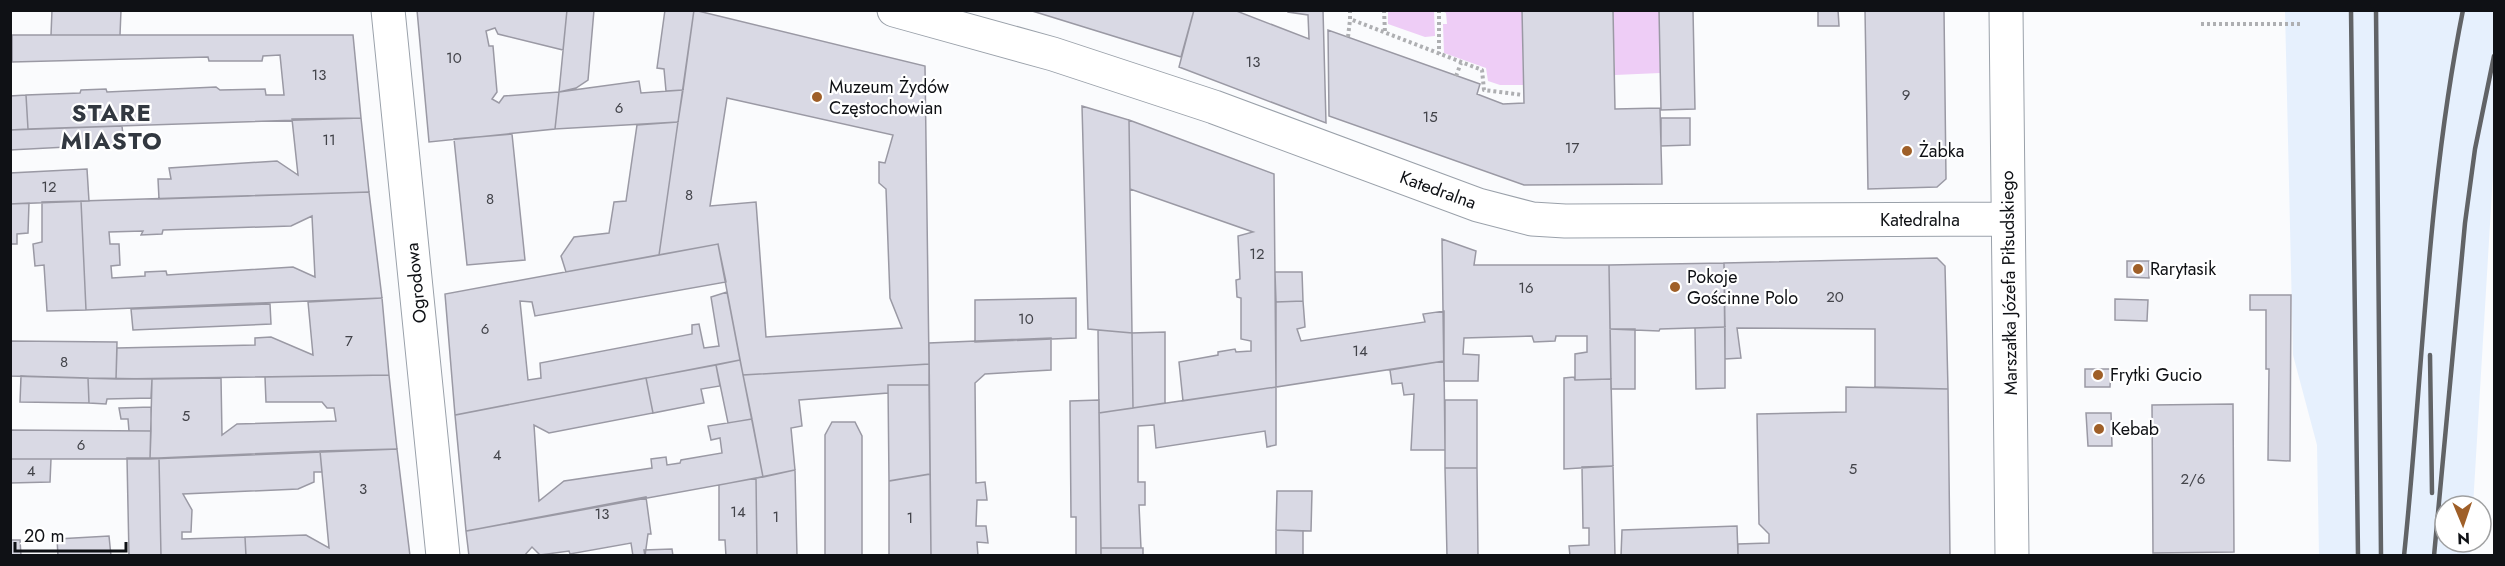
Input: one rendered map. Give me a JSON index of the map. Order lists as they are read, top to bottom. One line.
{"streets":{"street":["Katedralna","Ogrodowa","Marszałka Józefa Piłsudskiego"]},"crossings":[["Katedralna","Marszałka Józefa Piłsudskiego"]],"districts":["STARE MIASTO"],"places":["Muzeum Żydów Częstochowian","Żabka","Rarytasik","Pokoje Gościnne Polo","Frytki Gucio","Kebab"],"house_numbers":["10","13","13","9","6","15","11","17","12","8","8","12","16","20","10","6","7","14","8","5","6","4","5","4","2/6","3","14","13","1","1"],"scale_bar":"20 m","north":"bottom"}
